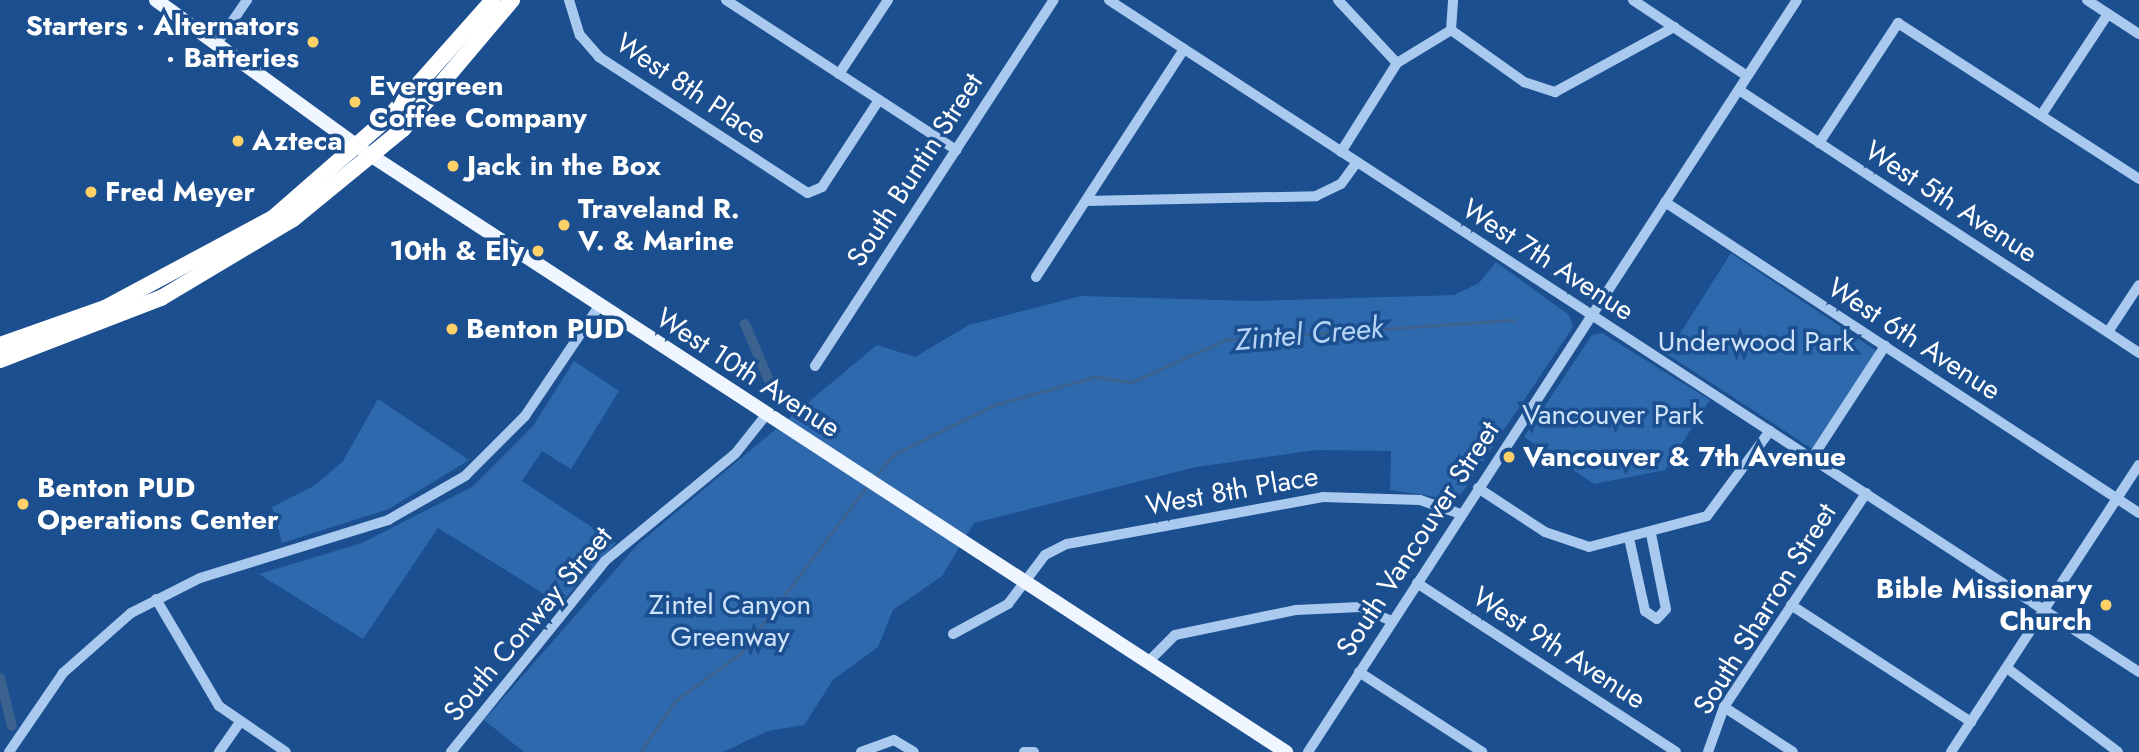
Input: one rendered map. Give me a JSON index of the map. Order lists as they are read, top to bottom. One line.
{"streets":{"main road":["West 10th Avenue"],"street":["West 8th Place","South Buntin Street","West 5th Avenue","West 7th Avenue","West 6th Avenue","South Vancouver Street","South Sharron Street","South Conway Street","West 9th Avenue"]},"crossings":[["West 8th Place","West 10th Avenue"],["West 8th Place","South Vancouver Street"],["West 5th Avenue","South Vancouver Street"],["West 7th Avenue","South Vancouver Street"],["West 7th Avenue","South Sharron Street"],["West 6th Avenue","South Vancouver Street"],["West 10th Avenue","South Conway Street"],["South Vancouver Street","West 9th Avenue"]],"water":["Zintel Creek"],"parks":["Underwood Park","Vancouver Park","Zintel Canyon Greenway"],"places":["Starters · Alternators · Batteries","Evergreen Coffee Company","Azteca","Jack in the Box","Fred Meyer","Traveland R. V. & Marine","10th & Ely","Benton PUD","Vancouver & 7th Avenue","Benton PUD Operations Center","Bible Missionary Church"]}
